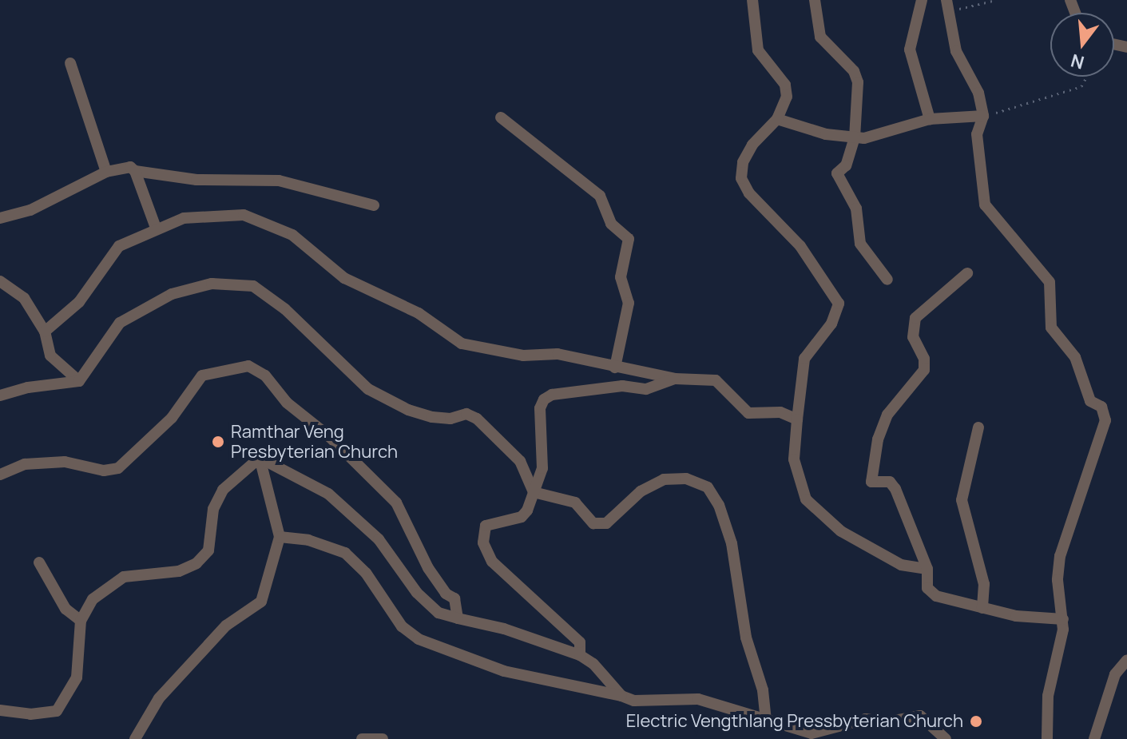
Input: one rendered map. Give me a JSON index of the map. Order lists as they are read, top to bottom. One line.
{"places":["Ramthar Veng Presbyterian Church","Electric Vengthlang Pressbyterian Church"],"north":"bottom"}
